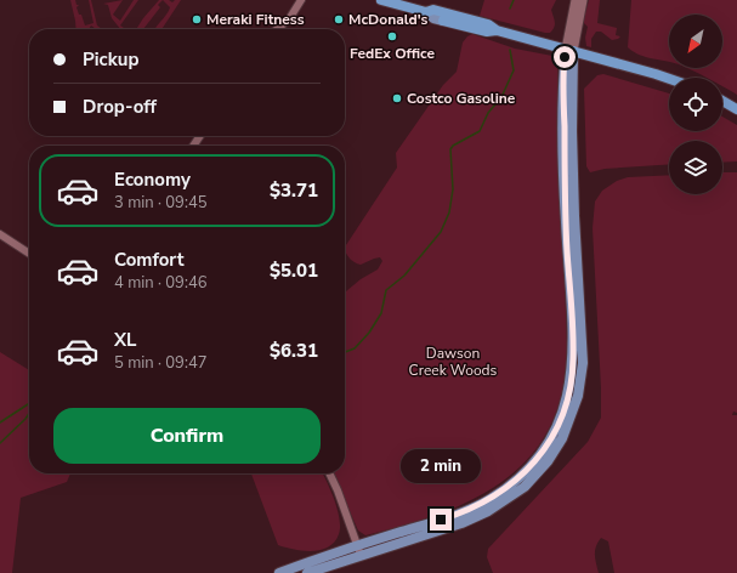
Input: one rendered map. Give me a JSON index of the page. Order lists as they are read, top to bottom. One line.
{"parks":["Dawson Creek Woods"],"places":["Meraki Fitness","McDonald's","FedEx Office","Costco Gasoline"],"north":"bottom left","page":{"banner":["Pickup","Drop-off"],"list":[{"name":"Economy","note":"3 min · 09:45","value":"$3.71"},{"name":"Comfort","note":"4 min · 09:46","value":"$5.01"},{"name":"XL","note":"5 min · 09:47","value":"$6.31"}],"buttons":"Confirm","bubble":"2 min"}}
